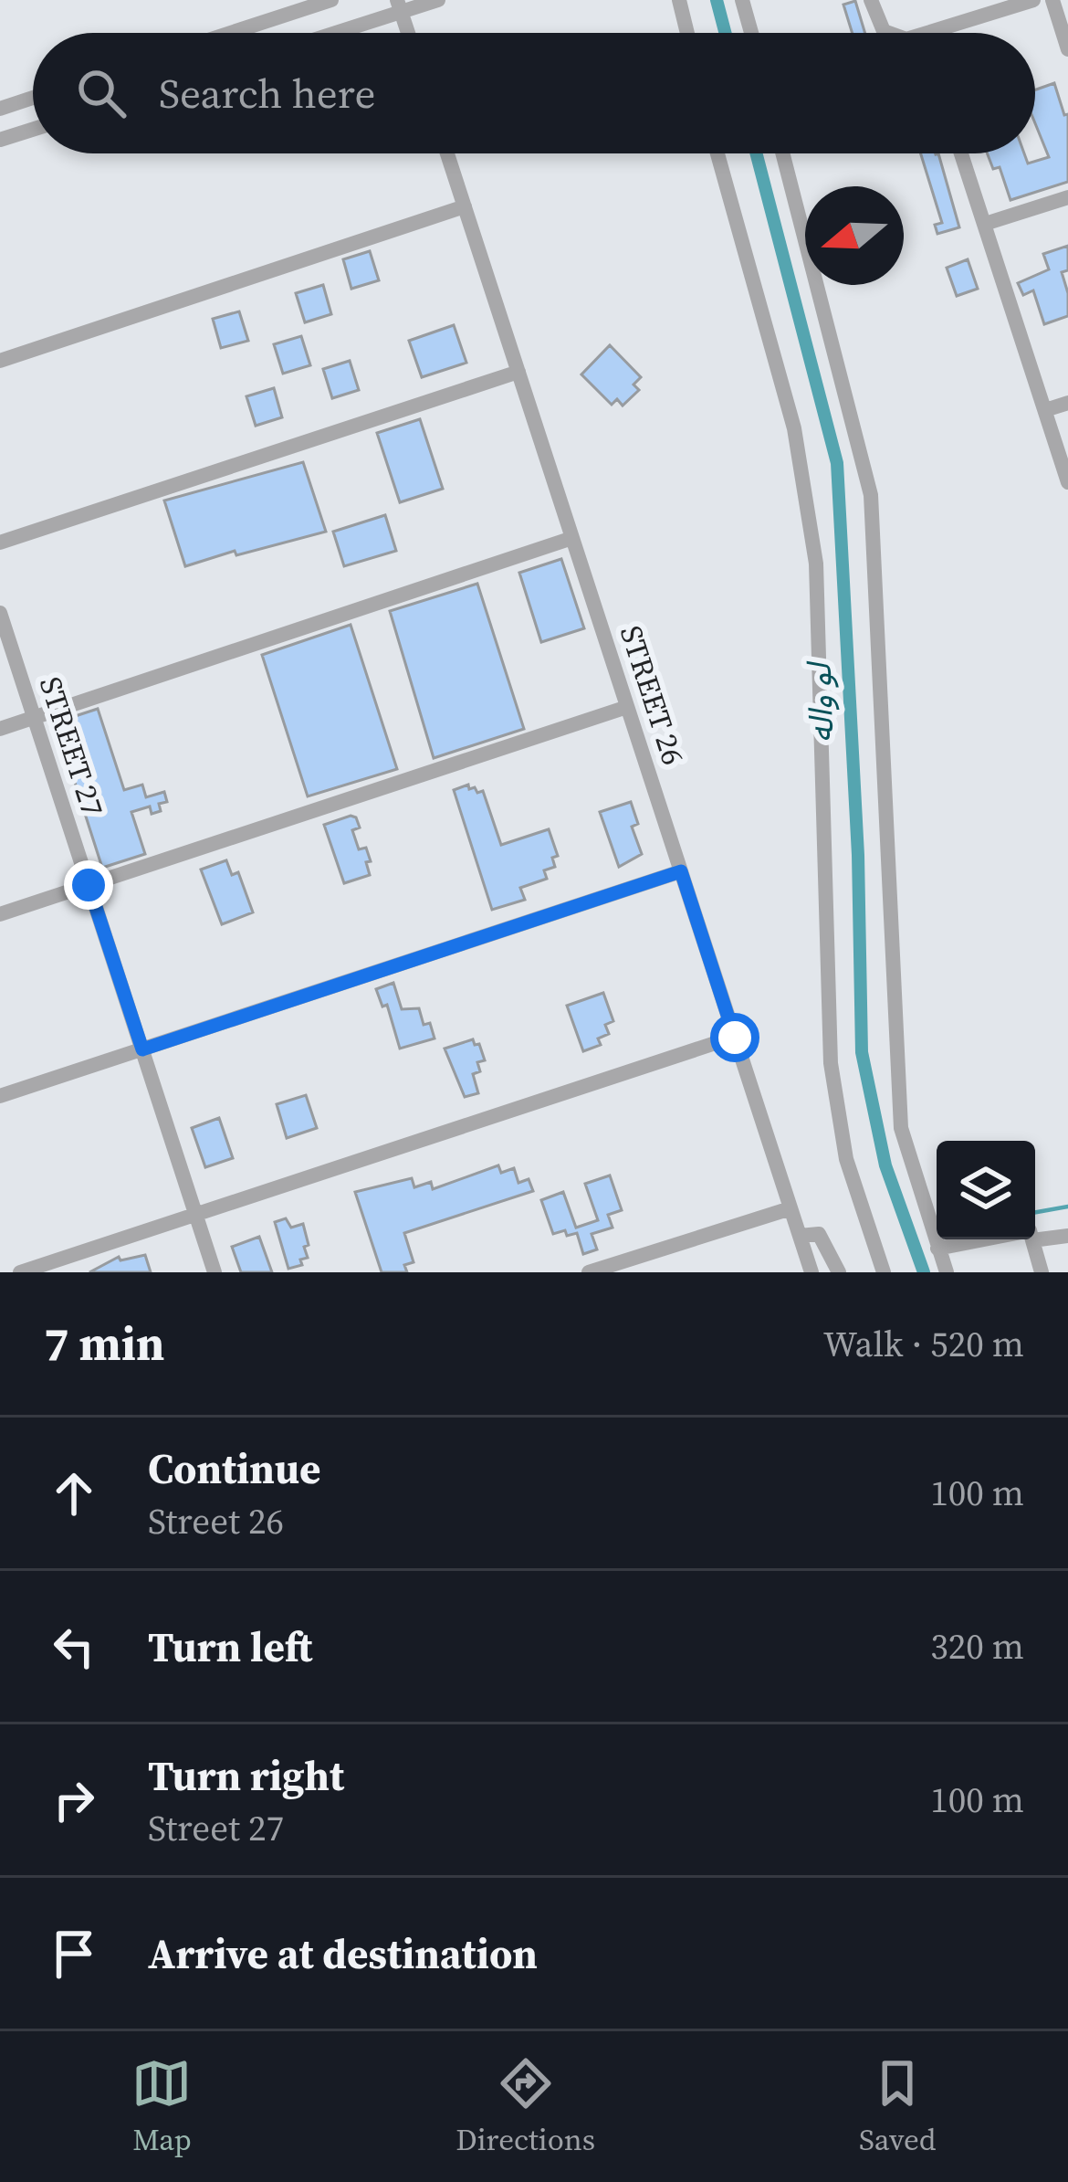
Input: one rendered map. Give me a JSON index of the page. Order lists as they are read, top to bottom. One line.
{"streets":{"street":["STREET 26","STREET 27"]},"water":["لو واله"],"north":"left","page":{"search":"Search here","heading":["7 min","Walk · 520 m"],"list":[["Continue","Street 26","100 m"],["Turn left","320 m"],["Turn right","Street 27","100 m"],"Arrive at destination"],"nav":["Map","Directions","Saved"]}}
